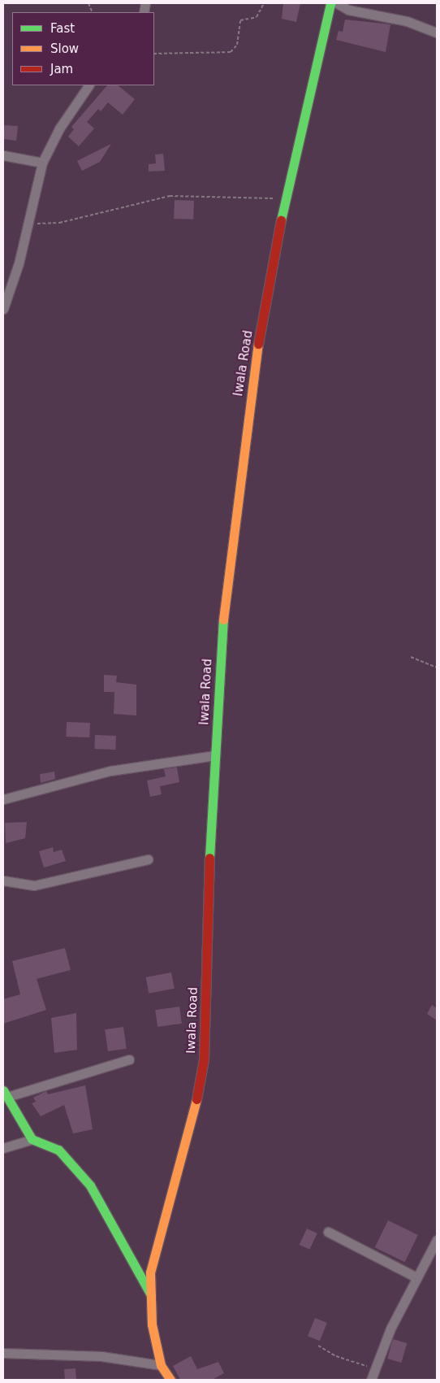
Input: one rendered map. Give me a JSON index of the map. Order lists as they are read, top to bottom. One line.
{"streets":{"street":["Iwala Road"]},"legend":["Fast","Slow","Jam"]}
